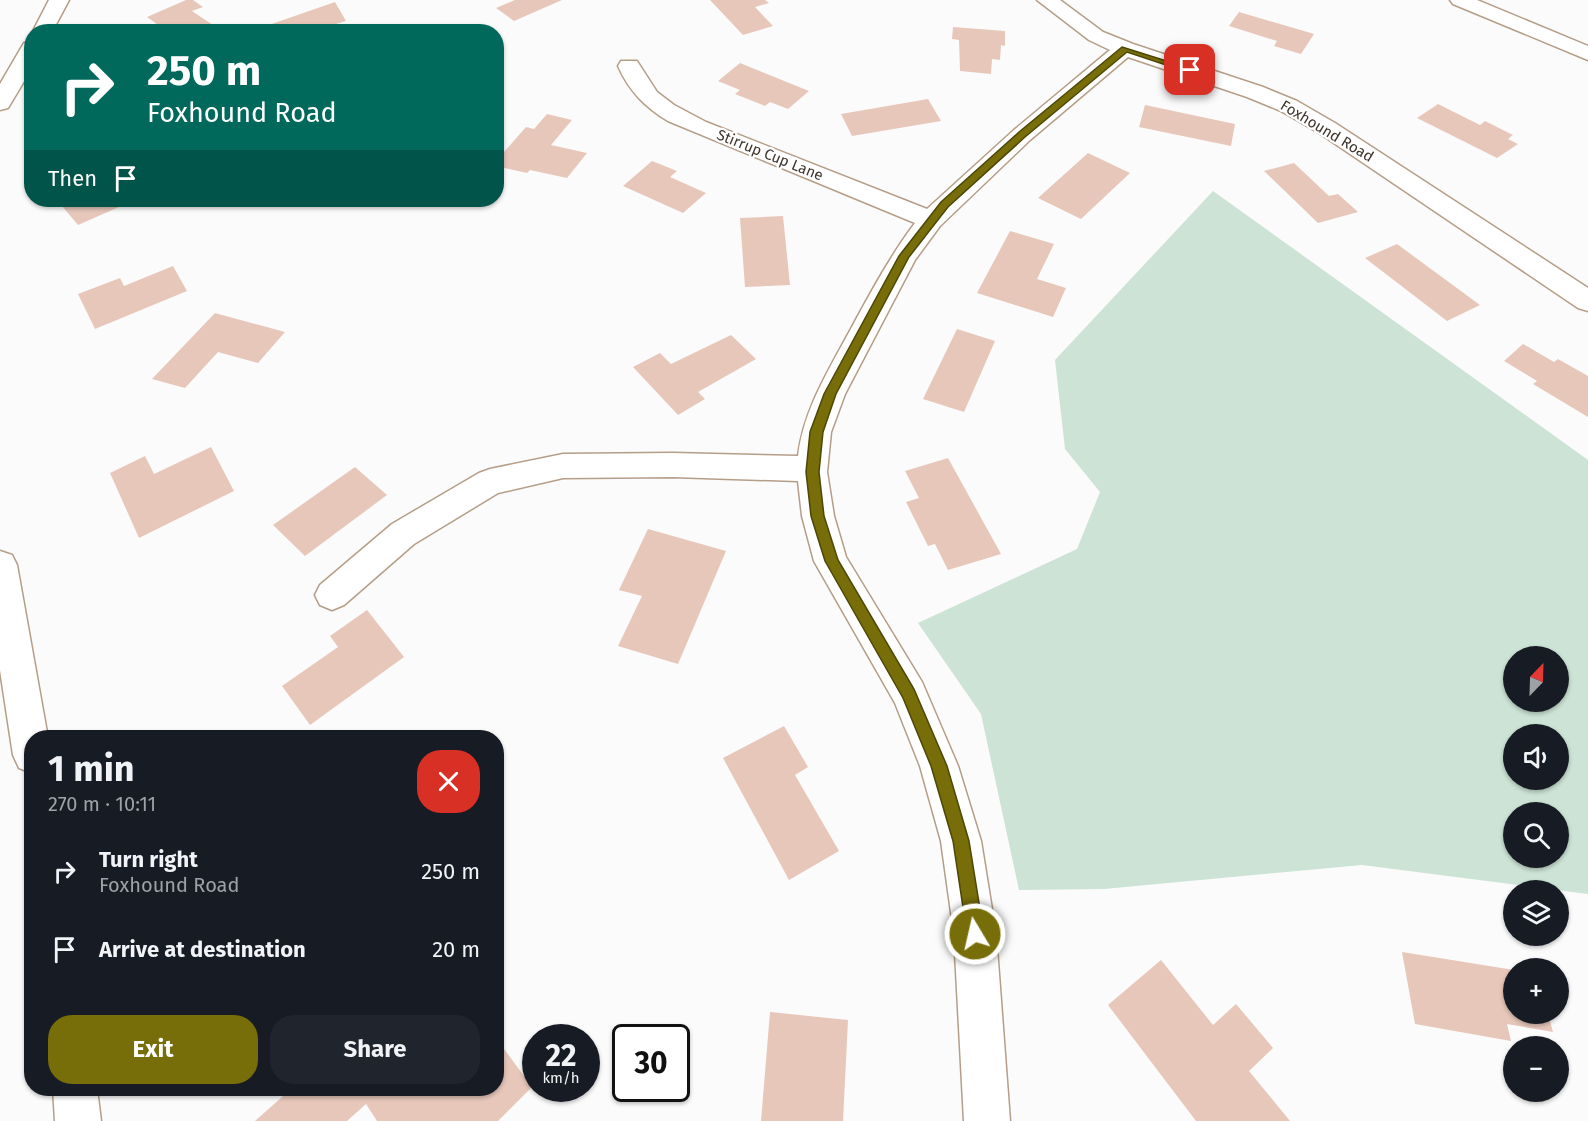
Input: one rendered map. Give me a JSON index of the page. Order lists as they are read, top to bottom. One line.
{"streets":{"street":["Foxhound Road","Stirrup Cup Lane"]},"north":"top right","page":{"turn":["250 m","Foxhound Road"],"then":"Then","map_buttons":["+","−"],"heading":["1 min","270 m · 10:11"],"list":[{"name":"Turn right","note":"Foxhound Road","value":"250 m"},{"name":"Arrive at destination","value":"20 m"}],"buttons":["Exit","Share"],"speed":"22 km/h","limit":"30"}}
